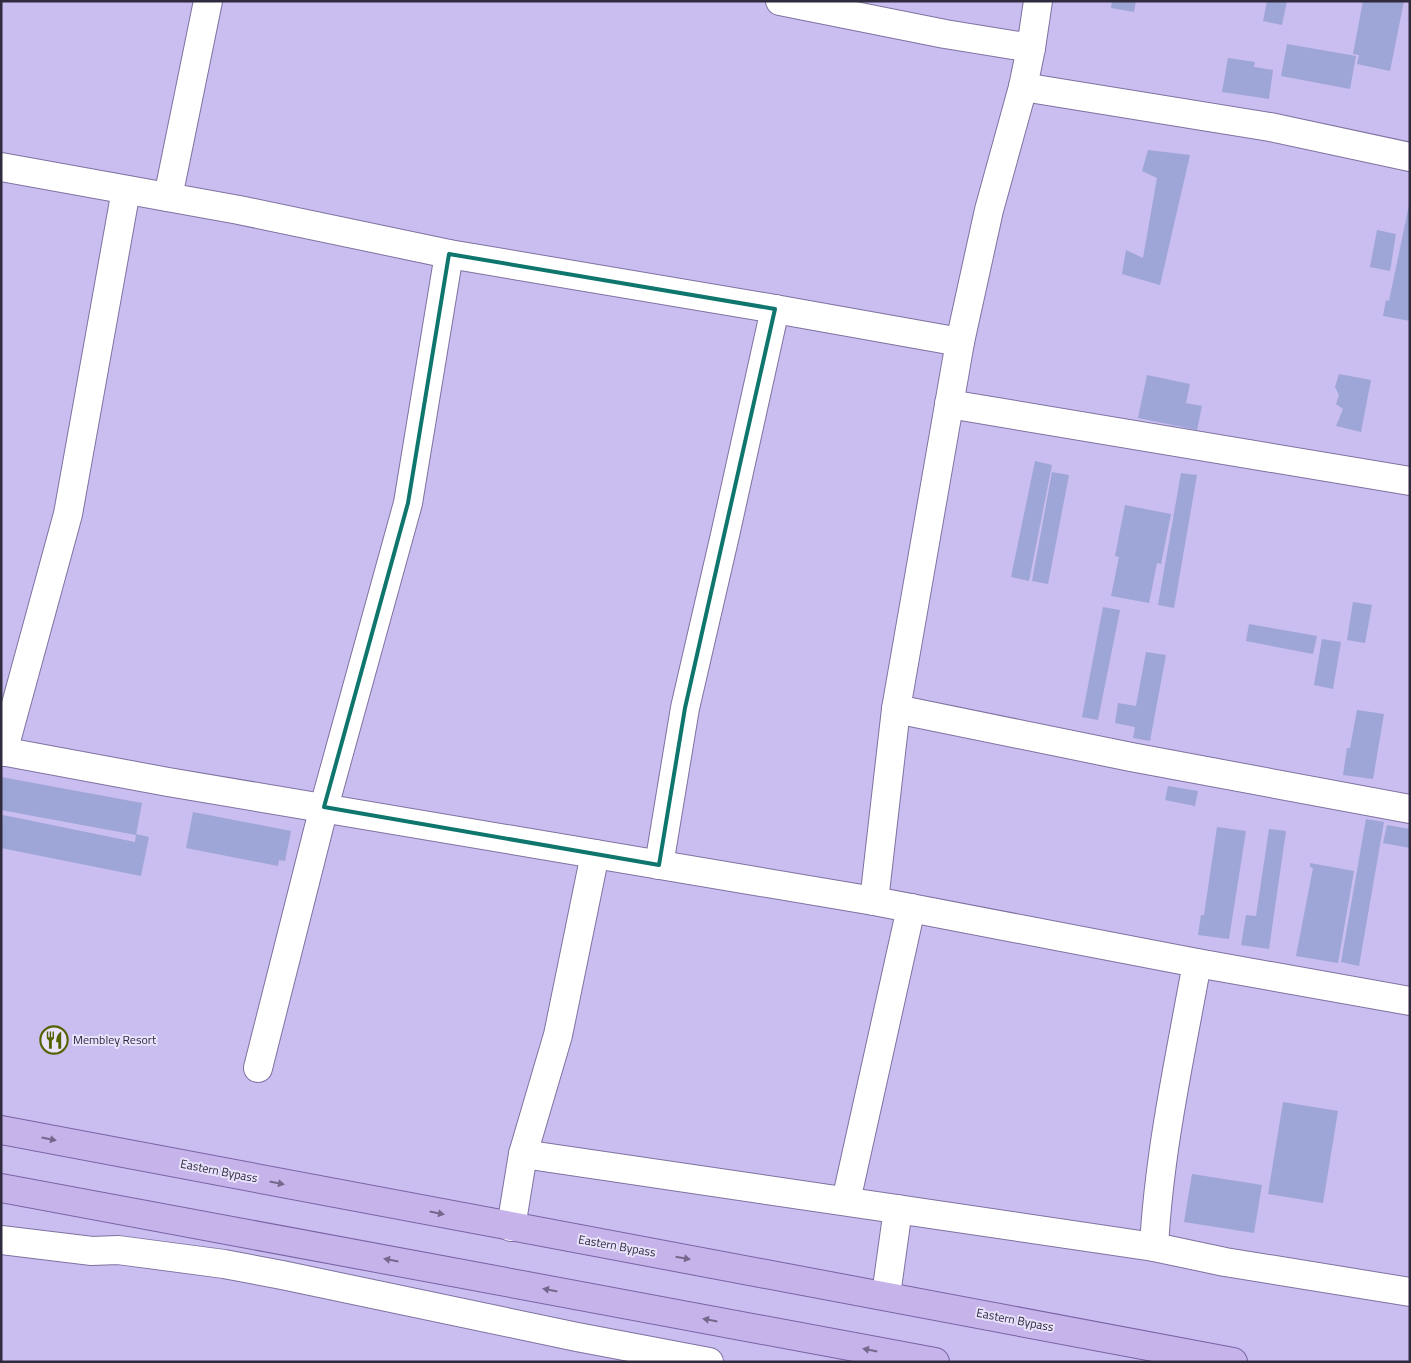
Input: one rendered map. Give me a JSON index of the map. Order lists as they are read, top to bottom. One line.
{"streets":{"main road":["Eastern Bypass"]},"places":{"restaurant":["Membley Resort"]}}
